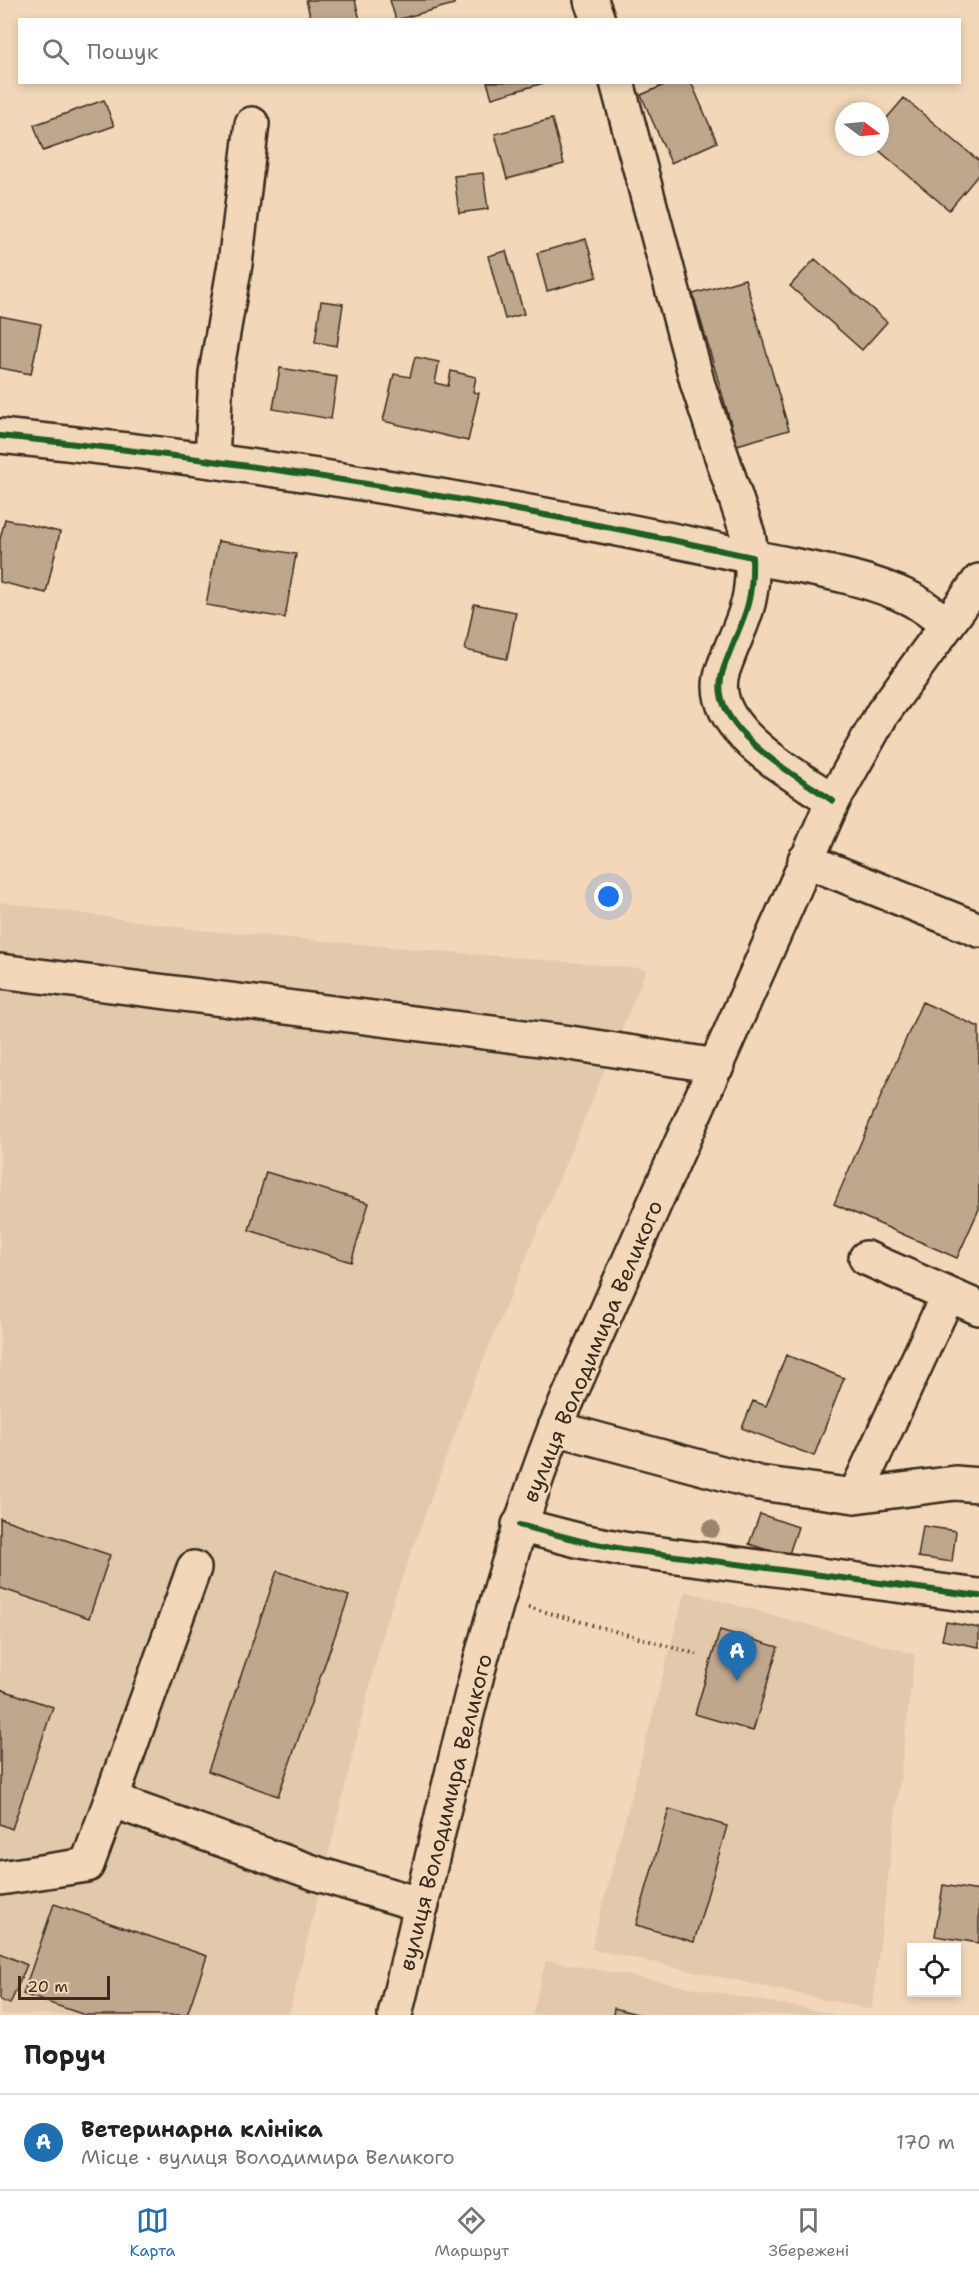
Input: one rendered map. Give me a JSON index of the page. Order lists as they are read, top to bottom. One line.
{"streets":{"street":["вулиця Володимира Великого"]},"scale_bar":"20 m","north":"right","page":{"search":"Пошук","pins":"A","scale":"20 m","heading":"Поруч","list":[{"mark":"A","name":"Ветеринарна клініка","note":"Місце · вулиця Володимира Великого","value":"170 m"}],"nav":["Карта","Маршрут","Збережені"]}}
